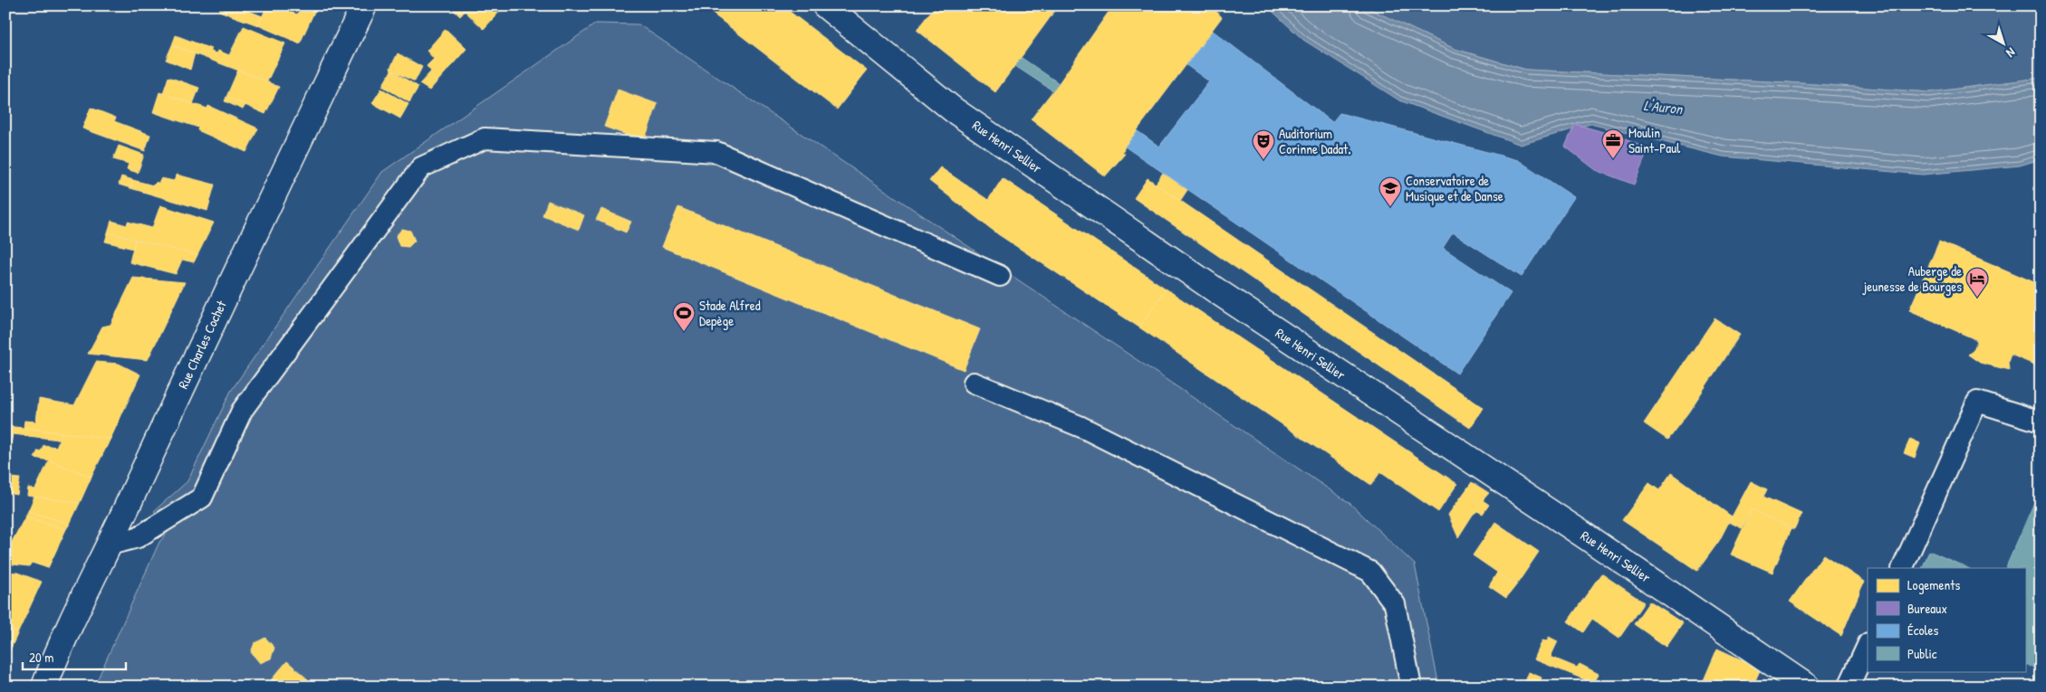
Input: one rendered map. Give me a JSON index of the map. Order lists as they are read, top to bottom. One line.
{"streets":{"street":["Rue Henri Sellier","Rue Charles Cochet"]},"water":["L'Auron"],"places":{"office":["Moulin Saint-Paul"],"theatre":["Auditorium Corinne Dadat."],"school or university":["Conservatoire de Musique et de Danse"],"hotel":["Auberge de jeunesse de Bourges"],"sports":["Stade Alfred Depège"]},"legend":["Logements","Bureaux","Écoles","Public"],"scale_bar":"20 m","north":"bottom right"}
